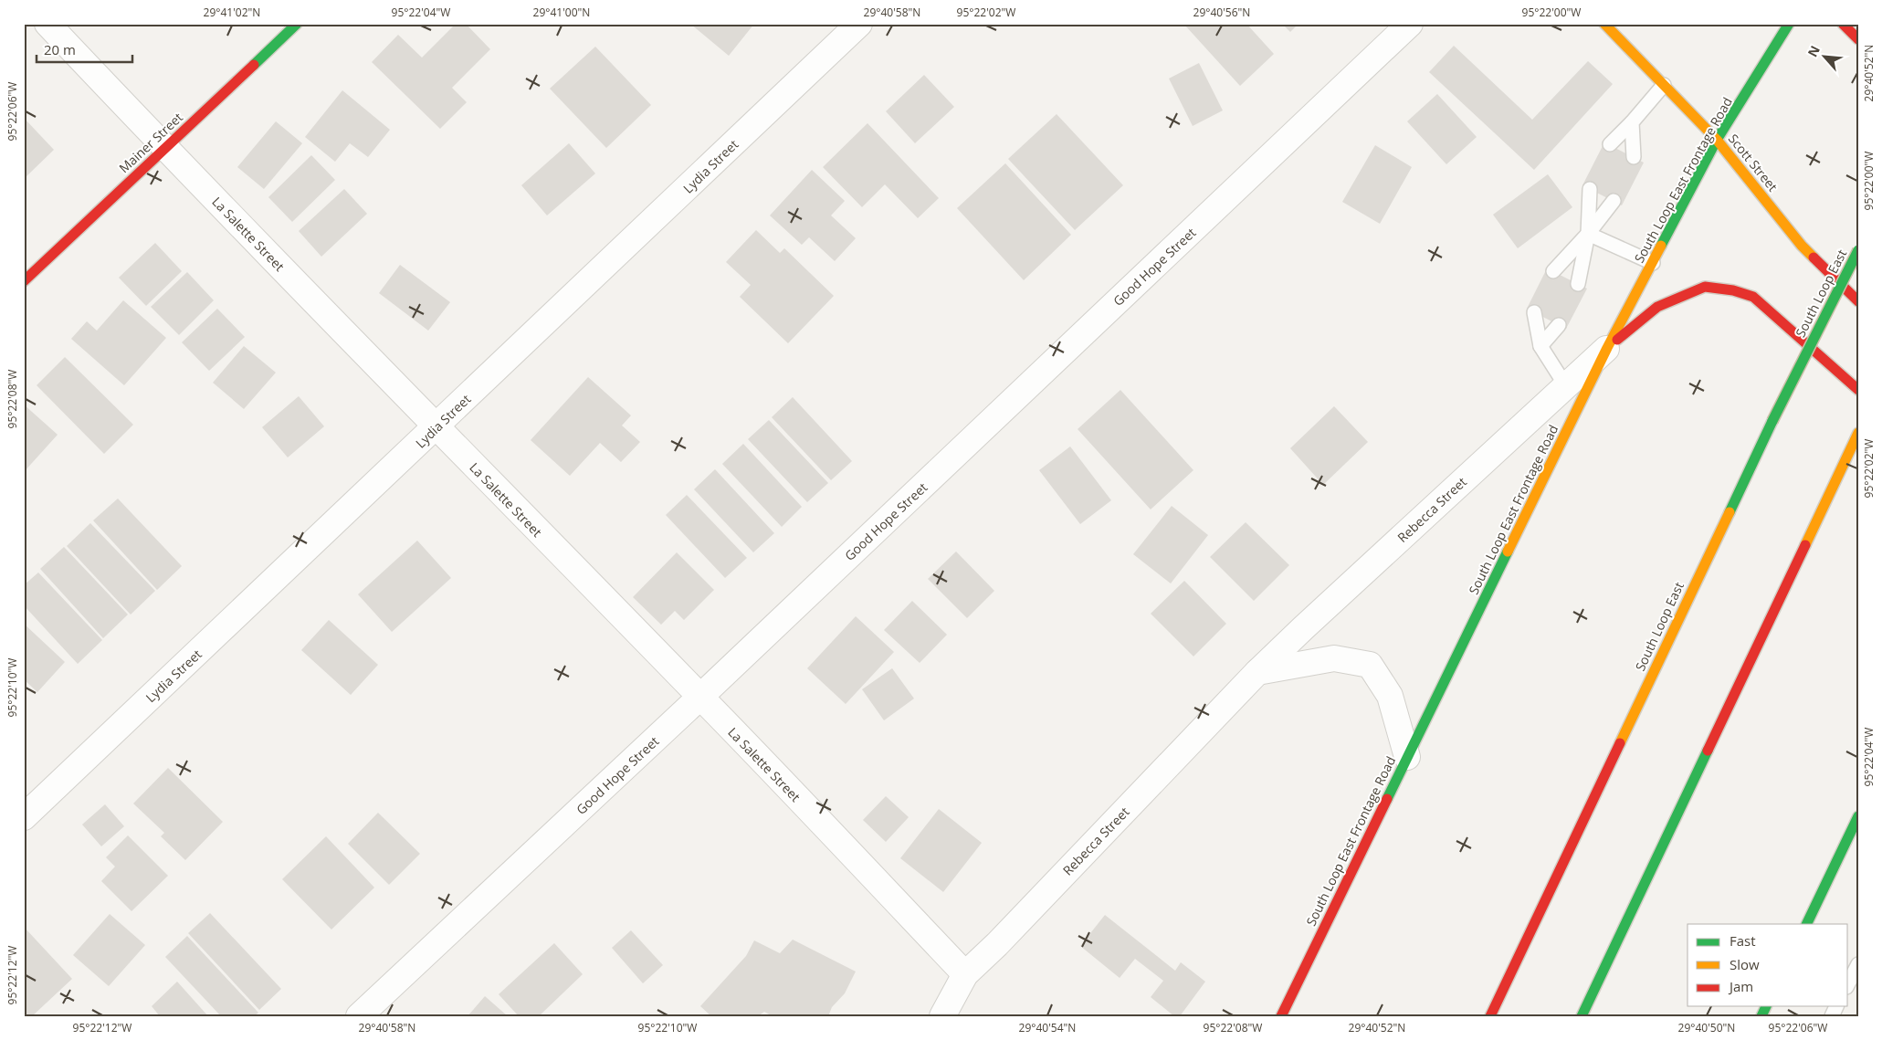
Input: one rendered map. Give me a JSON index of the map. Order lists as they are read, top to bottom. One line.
{"streets":{"main road":["Mainer Street","Scott Street","South Loop East Frontage Road","South Loop East"],"street":["Lydia Street","La Salette Street","Good Hope Street","Rebecca Street"]},"crossings":[["Mainer Street","La Salette Street"],["Scott Street","South Loop East Frontage Road"],["Lydia Street","La Salette Street"],["South Loop East Frontage Road","Rebecca Street"],["La Salette Street","Good Hope Street"],["La Salette Street","Rebecca Street"]],"legend":["Fast","Slow","Jam"],"scale_bar":"20 m","north":"top left","coordinates":["29°41'02\"N","95°22'04\"W","29°41'00\"N","29°40'58\"N","95°22'02\"W","29°40'56\"N","95°22'00\"W","29°40'52\"N","95°22'06\"W","95°22'08\"W","95°22'10\"W","95°22'12\"W","29°40'54\"N","29°40'50\"N"]}
